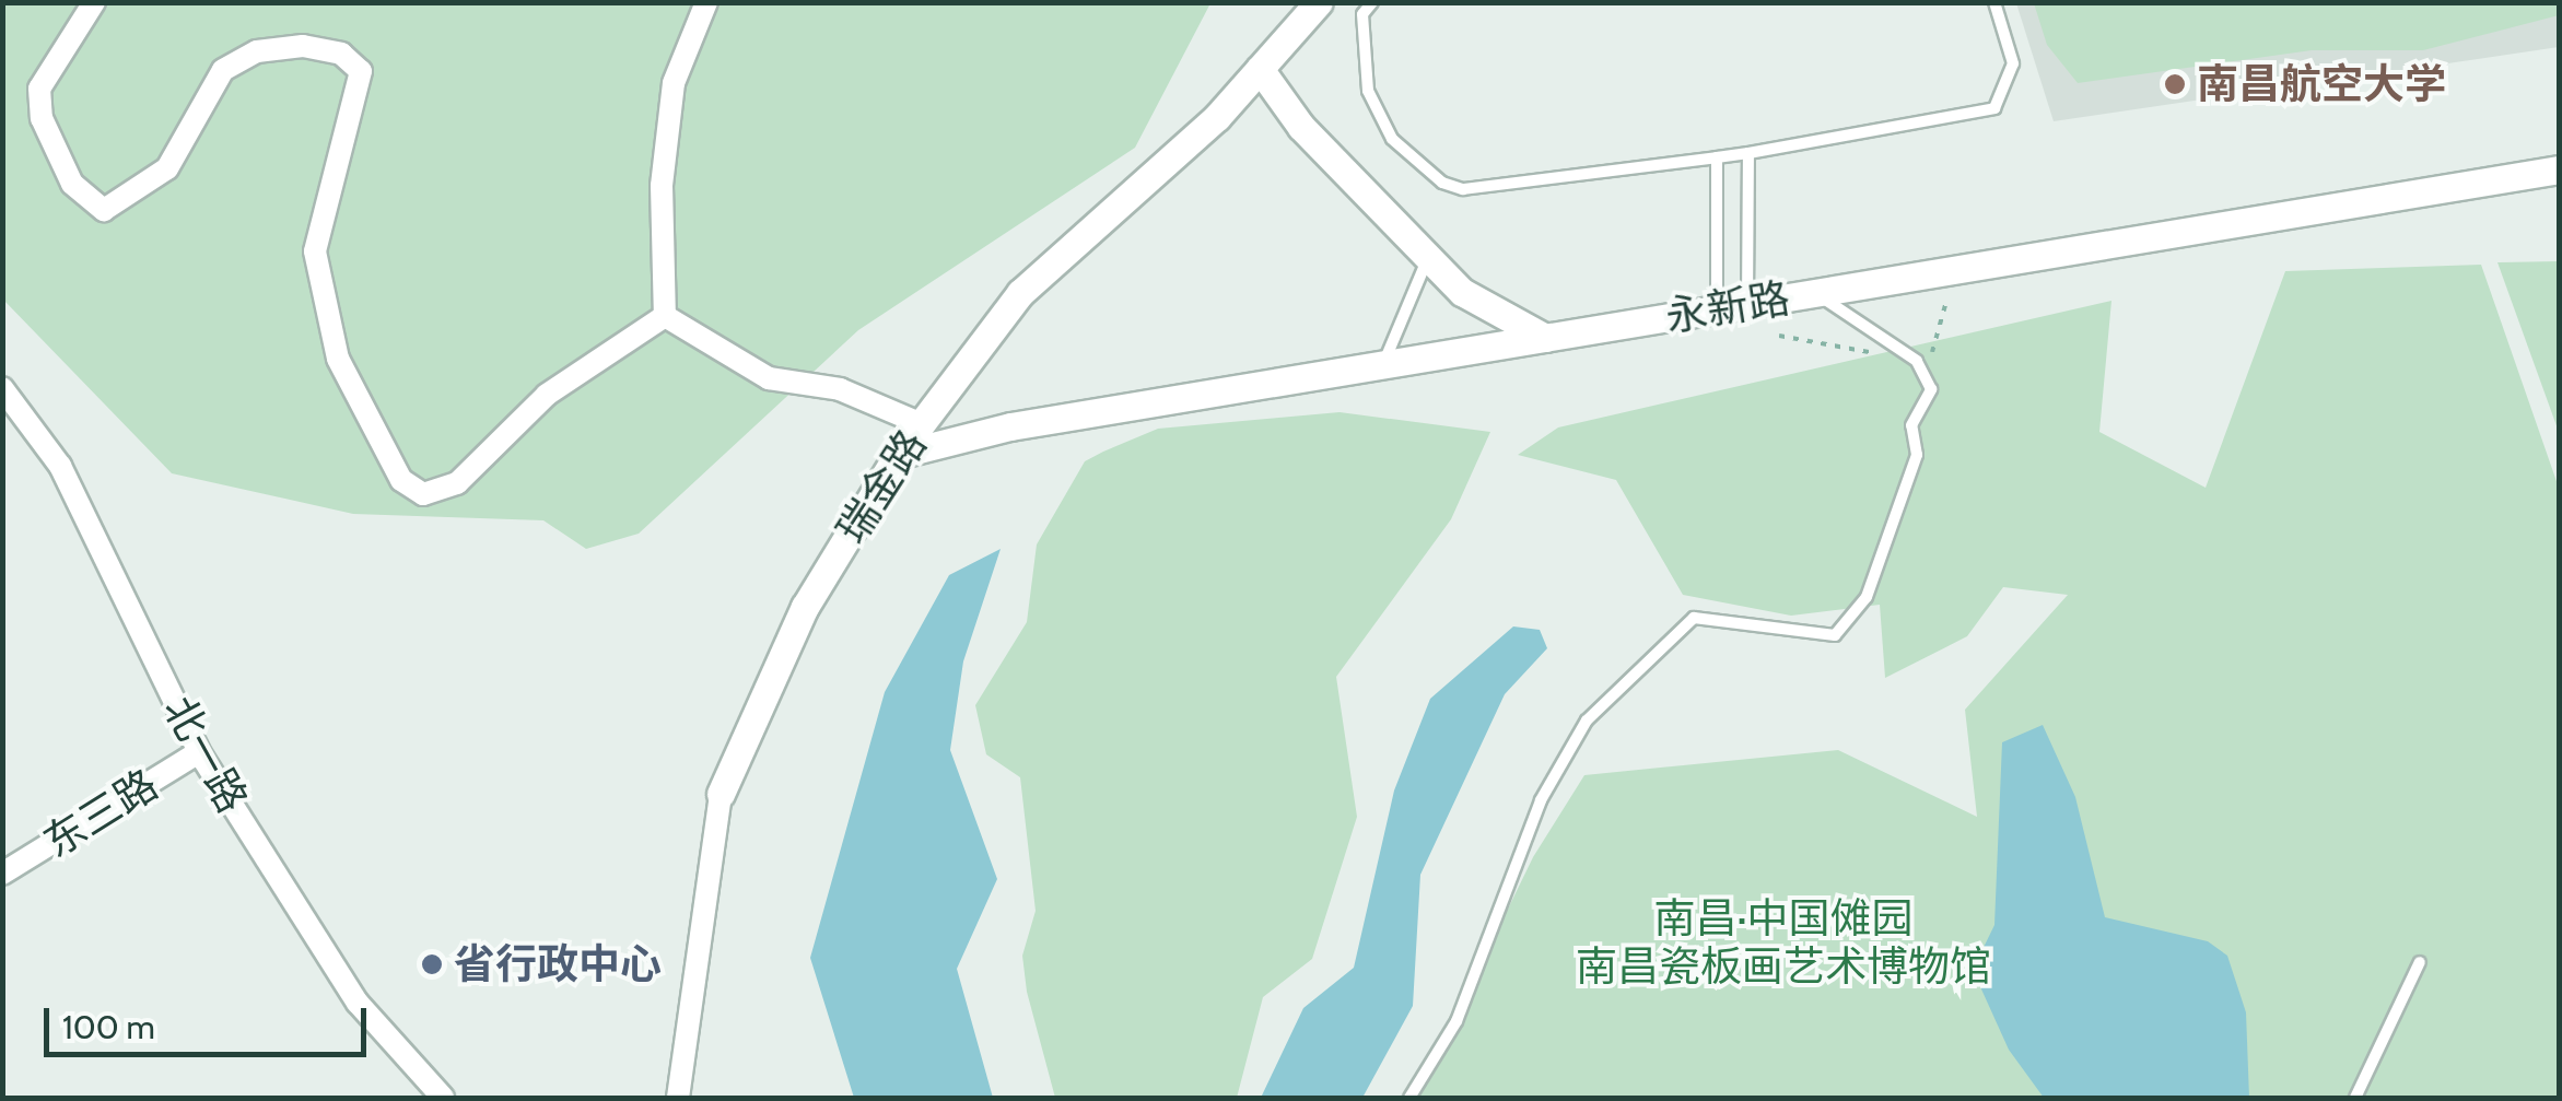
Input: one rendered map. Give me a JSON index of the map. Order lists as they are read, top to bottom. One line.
{"streets":{"street":["永新路","瑞金路","北一路","东三路"]},"crossings":[["永新路","瑞金路"],["北一路","东三路"]],"parks":["南昌·中国傩园 南昌瓷板画艺术博物馆"],"places":["南昌航空大学","省行政中心"],"scale_bar":"100 m"}
